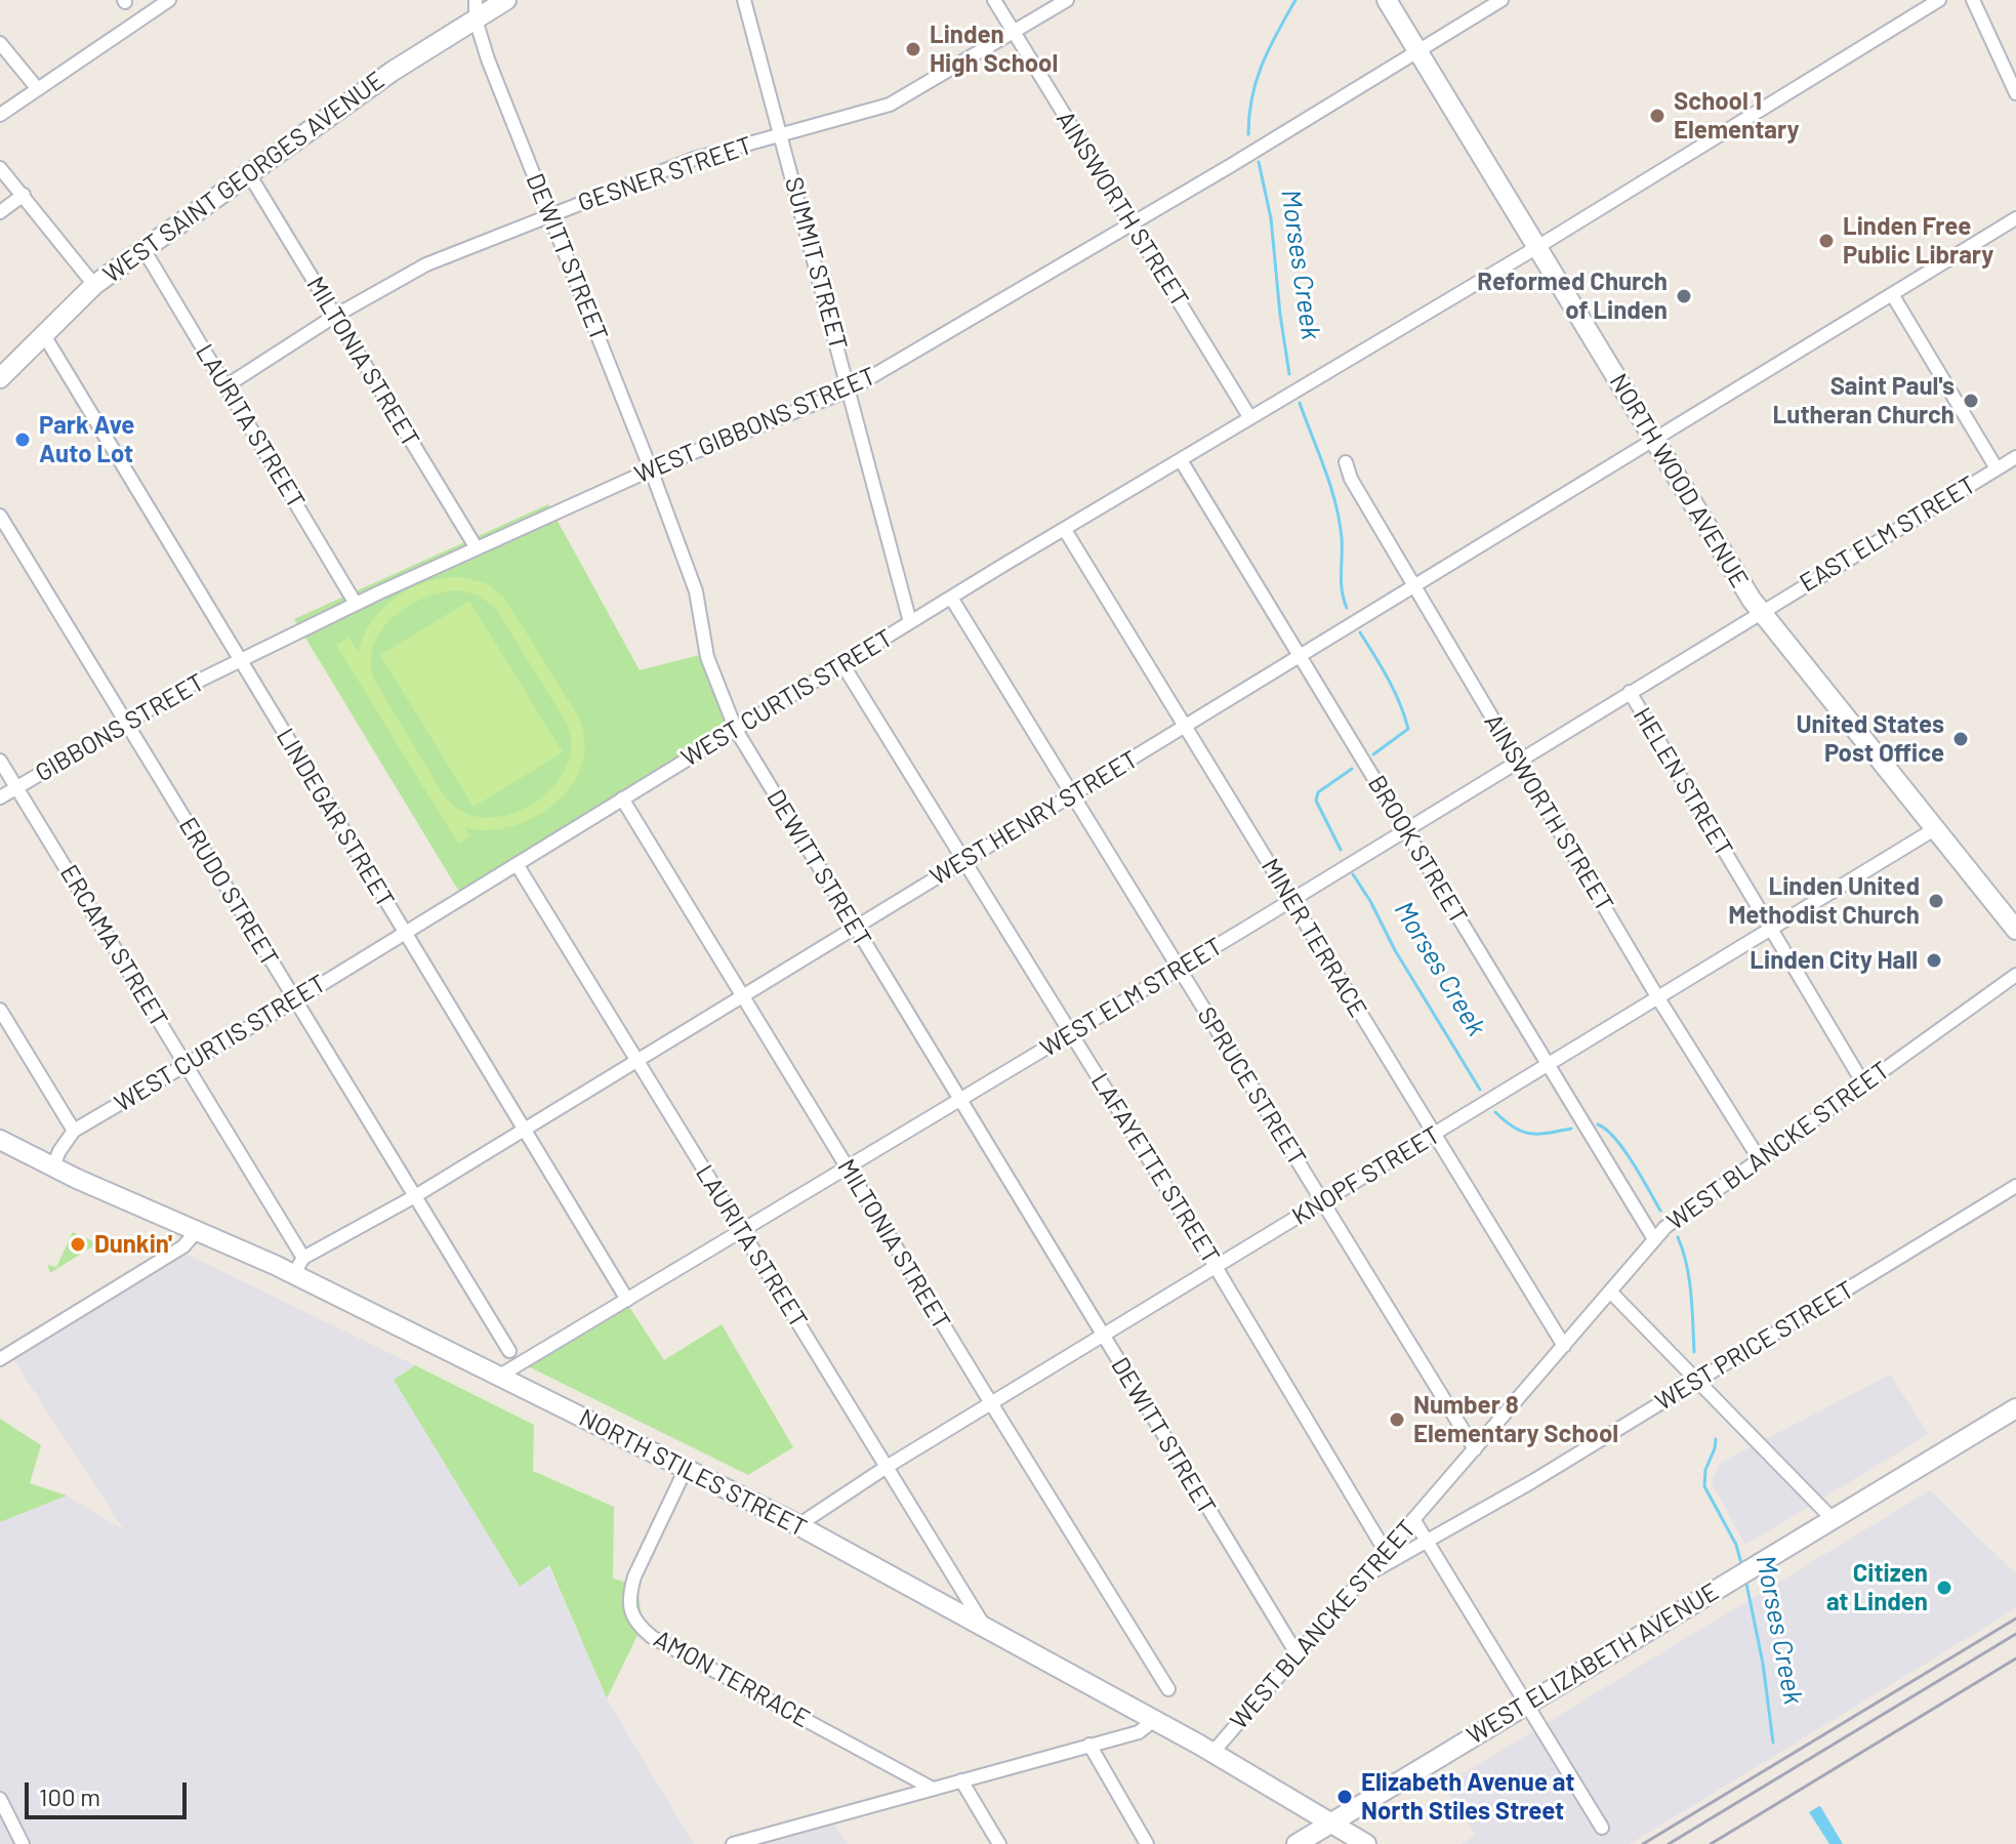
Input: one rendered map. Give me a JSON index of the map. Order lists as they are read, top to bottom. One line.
{"streets":{"main road":["WEST SAINT GEORGES AVENUE","NORTH WOOD AVENUE","NORTH STILES STREET","WEST ELIZABETH AVENUE"],"street":["GESNER STREET","AINSWORTH STREET","DEWITT STREET","SUMMIT STREET","MILTONIA STREET","WEST GIBBONS STREET","LAURITA STREET","EAST ELM STREET","WEST CURTIS STREET","GIBBONS STREET","HELEN STREET","LINDEGAR STREET","WEST HENRY STREET","BROOK STREET","ERUDO STREET","MINER TERRACE","ERCAMA STREET","WEST ELM STREET","SPRUCE STREET","WEST BLANCKE STREET","LAFAYETTE STREET","KNOPF STREET","WEST PRICE STREET","AMON TERRACE"]},"crossings":[["GESNER STREET","AINSWORTH STREET"],["GESNER STREET","DEWITT STREET"],["GESNER STREET","SUMMIT STREET"],["GESNER STREET","MILTONIA STREET"],["GESNER STREET","LAURITA STREET"],["WEST SAINT GEORGES AVENUE","DEWITT STREET"],["WEST SAINT GEORGES AVENUE","MILTONIA STREET"],["WEST SAINT GEORGES AVENUE","LAURITA STREET"],["WEST SAINT GEORGES AVENUE","LINDEGAR STREET"],["AINSWORTH STREET","WEST GIBBONS STREET"],["AINSWORTH STREET","WEST CURTIS STREET"],["AINSWORTH STREET","WEST HENRY STREET"],["AINSWORTH STREET","WEST ELM STREET"],["AINSWORTH STREET","WEST BLANCKE STREET"],["AINSWORTH STREET","KNOPF STREET"],["DEWITT STREET","WEST GIBBONS STREET"],["DEWITT STREET","WEST CURTIS STREET"],["DEWITT STREET","WEST HENRY STREET"],["DEWITT STREET","WEST ELM STREET"],["DEWITT STREET","WEST BLANCKE STREET"],["DEWITT STREET","KNOPF STREET"],["SUMMIT STREET","WEST GIBBONS STREET"],["SUMMIT STREET","WEST CURTIS STREET"],["MILTONIA STREET","WEST GIBBONS STREET"],["MILTONIA STREET","WEST CURTIS STREET"],["MILTONIA STREET","WEST HENRY STREET"],["MILTONIA STREET","WEST ELM STREET"],["MILTONIA STREET","KNOPF STREET"],["WEST GIBBONS STREET","LAURITA STREET"],["WEST GIBBONS STREET","NORTH WOOD AVENUE"],["WEST GIBBONS STREET","GIBBONS STREET"],["WEST GIBBONS STREET","LINDEGAR STREET"],["LAURITA STREET","WEST CURTIS STREET"],["LAURITA STREET","WEST HENRY STREET"],["LAURITA STREET","WEST ELM STREET"],["LAURITA STREET","KNOPF STREET"],["LAURITA STREET","NORTH STILES STREET"],["NORTH WOOD AVENUE","EAST ELM STREET"],["NORTH WOOD AVENUE","WEST CURTIS STREET"],["NORTH WOOD AVENUE","WEST HENRY STREET"],["NORTH WOOD AVENUE","WEST ELM STREET"],["NORTH WOOD AVENUE","KNOPF STREET"],["EAST ELM STREET","WEST ELM STREET"],["WEST CURTIS STREET","LINDEGAR STREET"],["WEST CURTIS STREET","BROOK STREET"],["WEST CURTIS STREET","ERUDO STREET"],["WEST CURTIS STREET","MINER TERRACE"],["WEST CURTIS STREET","ERCAMA STREET"],["WEST CURTIS STREET","SPRUCE STREET"],["WEST CURTIS STREET","LAFAYETTE STREET"],["WEST CURTIS STREET","NORTH STILES STREET"],["GIBBONS STREET","LINDEGAR STREET"],["GIBBONS STREET","ERUDO STREET"],["GIBBONS STREET","ERCAMA STREET"],["HELEN STREET","WEST ELM STREET"],["HELEN STREET","WEST BLANCKE STREET"],["HELEN STREET","KNOPF STREET"],["LINDEGAR STREET","WEST HENRY STREET"],["LINDEGAR STREET","WEST ELM STREET"],["WEST HENRY STREET","BROOK STREET"],["WEST HENRY STREET","ERUDO STREET"],["WEST HENRY STREET","MINER TERRACE"],["WEST HENRY STREET","ERCAMA STREET"],["WEST HENRY STREET","SPRUCE STREET"],["WEST HENRY STREET","LAFAYETTE STREET"],["BROOK STREET","WEST ELM STREET"],["BROOK STREET","WEST BLANCKE STREET"],["BROOK STREET","KNOPF STREET"],["MINER TERRACE","WEST ELM STREET"],["MINER TERRACE","WEST BLANCKE STREET"],["MINER TERRACE","KNOPF STREET"],["WEST ELM STREET","SPRUCE STREET"],["WEST ELM STREET","LAFAYETTE STREET"],["WEST ELM STREET","NORTH STILES STREET"],["SPRUCE STREET","WEST BLANCKE STREET"],["SPRUCE STREET","KNOPF STREET"],["WEST BLANCKE STREET","LAFAYETTE STREET"],["WEST BLANCKE STREET","WEST PRICE STREET"],["WEST BLANCKE STREET","NORTH STILES STREET"],["LAFAYETTE STREET","KNOPF STREET"],["KNOPF STREET","NORTH STILES STREET"],["NORTH STILES STREET","WEST ELIZABETH AVENUE"],["NORTH STILES STREET","AMON TERRACE"]],"water":["Morses Creek"],"places":["Linden High School","School 1 Elementary","Linden Free Public Library","Reformed Church of Linden","Saint Paul's Lutheran Church","Park Ave Auto Lot","United States Post Office","Linden United Methodist Church","Linden City Hall","Dunkin'","Number 8 Elementary School","Citizen at Linden","Elizabeth Avenue at North Stiles Street"],"scale_bar":"100 m"}
